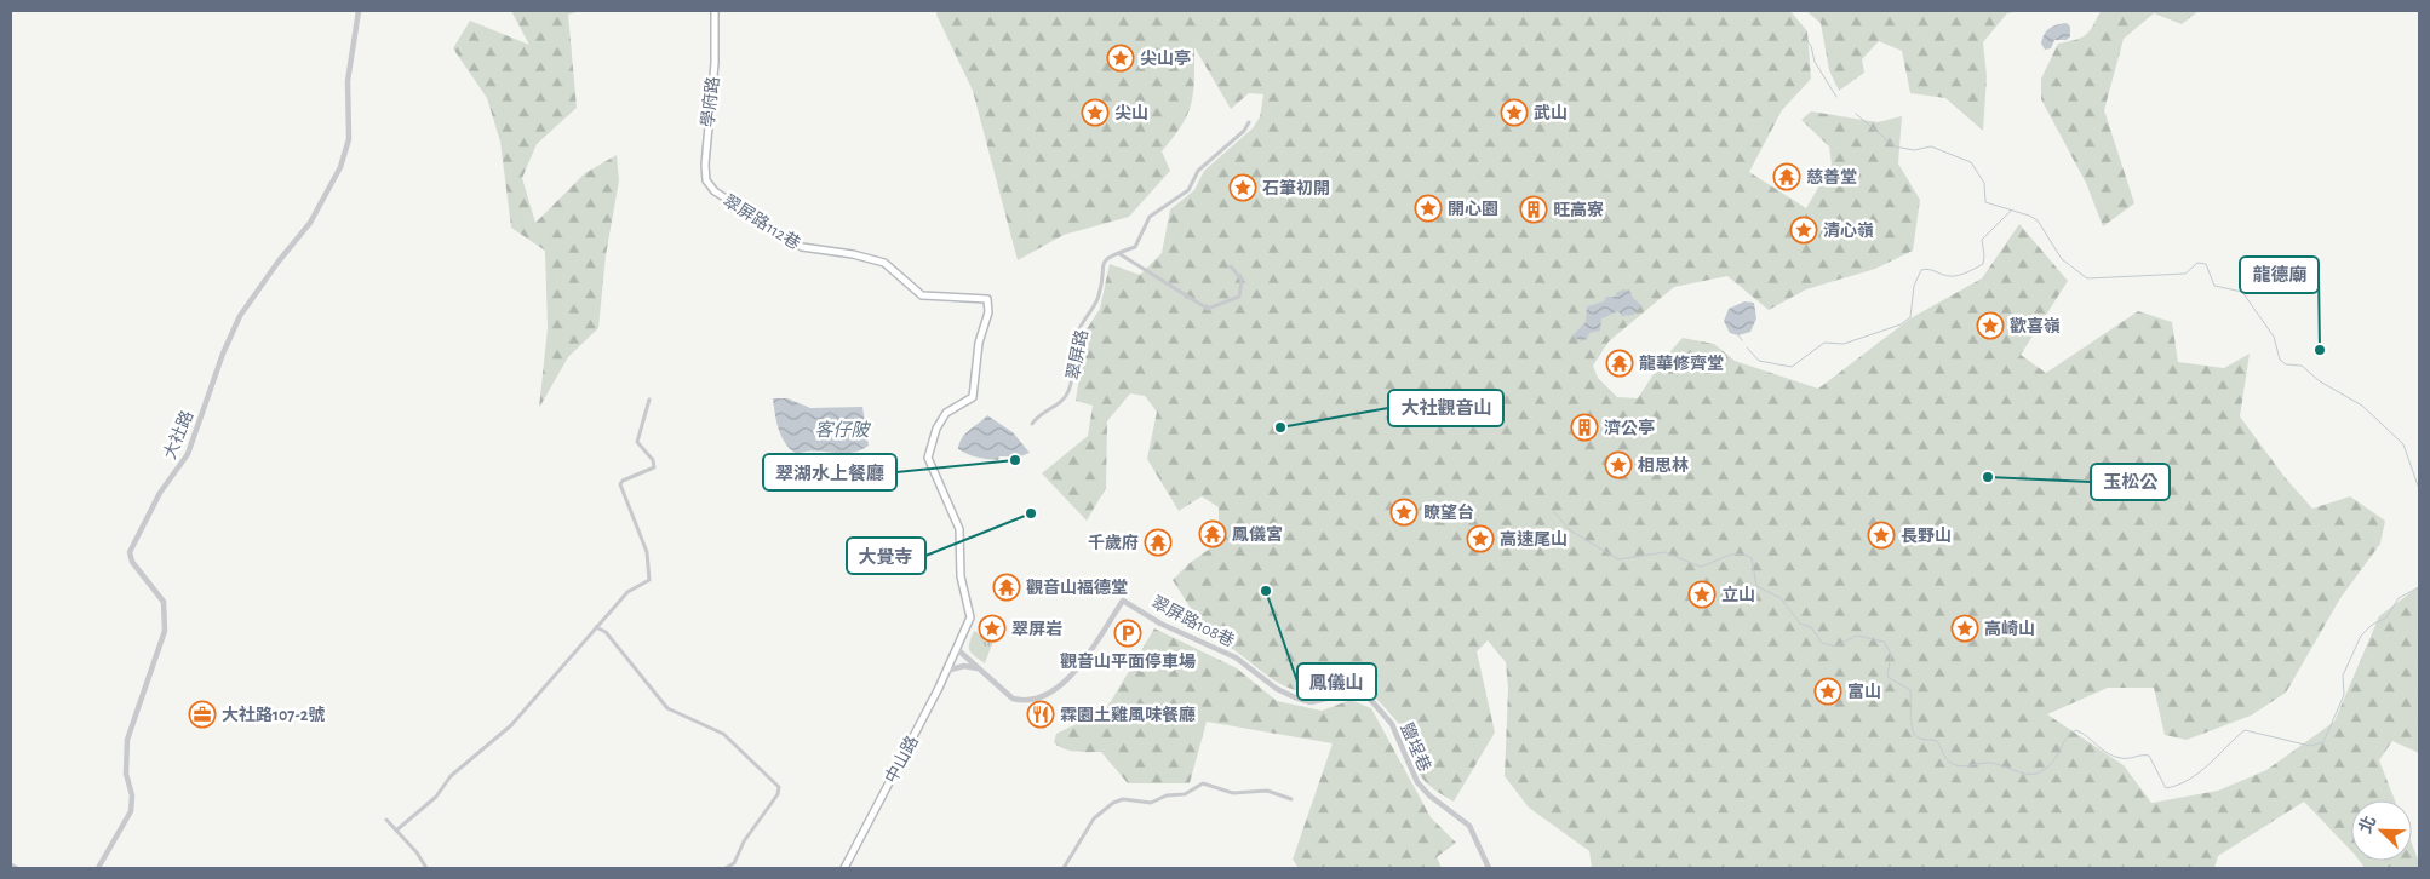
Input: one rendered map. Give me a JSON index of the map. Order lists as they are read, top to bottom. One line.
{"streets":{"main road":["學府路","翠屏路112巷","中山路"],"street":["翠屏路","大社路","翠屏路108巷","鹽埕巷"]},"crossings":[["學府路","翠屏路112巷"],["翠屏路112巷","翠屏路108巷"],["翠屏路112巷","中山路"],["翠屏路108巷","鹽埕巷"],["翠屏路108巷","中山路"]],"water":["客仔陂"],"places":{"place":["尖山亭","尖山","武山","石筆初開","開心園","清心嶺","歡喜嶺","相思林","瞭望台","長野山","高速尾山","立山","翠屏岩","高崎山","富山"],"temple":["慈善堂","龍華修齊堂","鳳儀宮","千歲府","觀音山福德堂"],"building":["旺高寮","濟公亭"],"other":["龍德廟","大社觀音山","翠湖水上餐廳","玉松公","大覺寺","鳳儀山"],"parking":["觀音山平面停車場"],"office":["大社路107-2號"],"restaurant":["霖園土雞風味餐廳"]},"north":"top left"}
